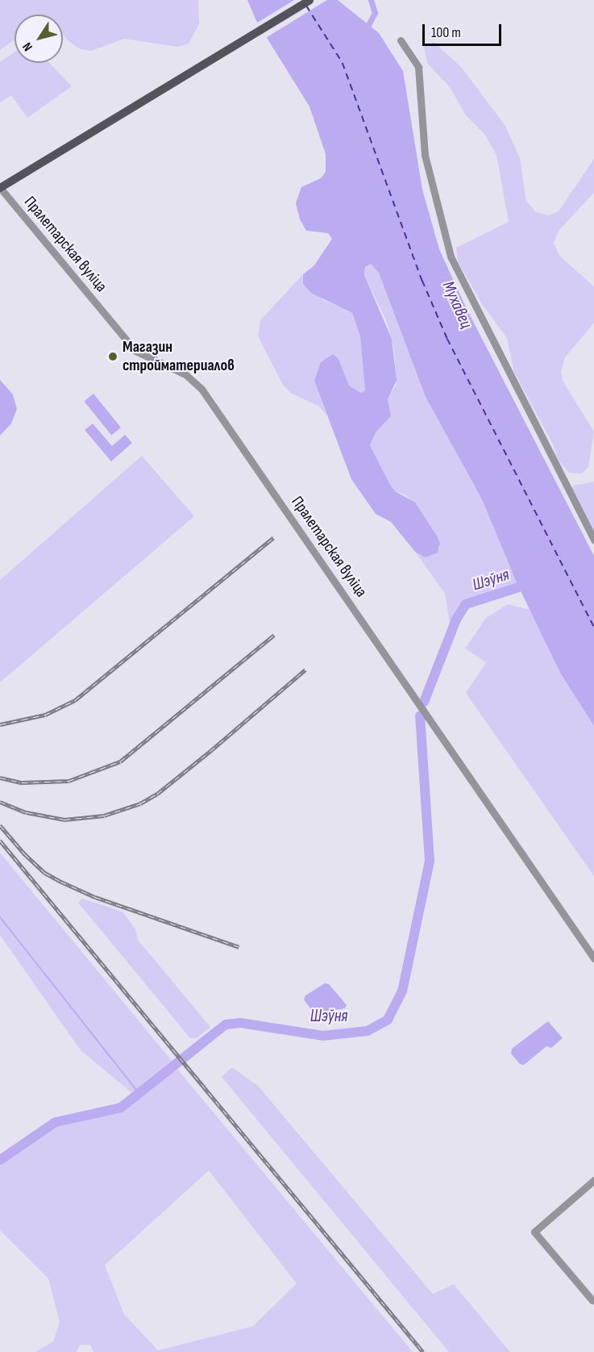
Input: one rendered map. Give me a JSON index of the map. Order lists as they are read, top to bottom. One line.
{"streets":{"main road":["Пралетарская вуліца"]},"water":["Мухавец","Шэўня"],"places":["Магазин стройматериалов"],"scale_bar":"100 m","north":"bottom left"}
